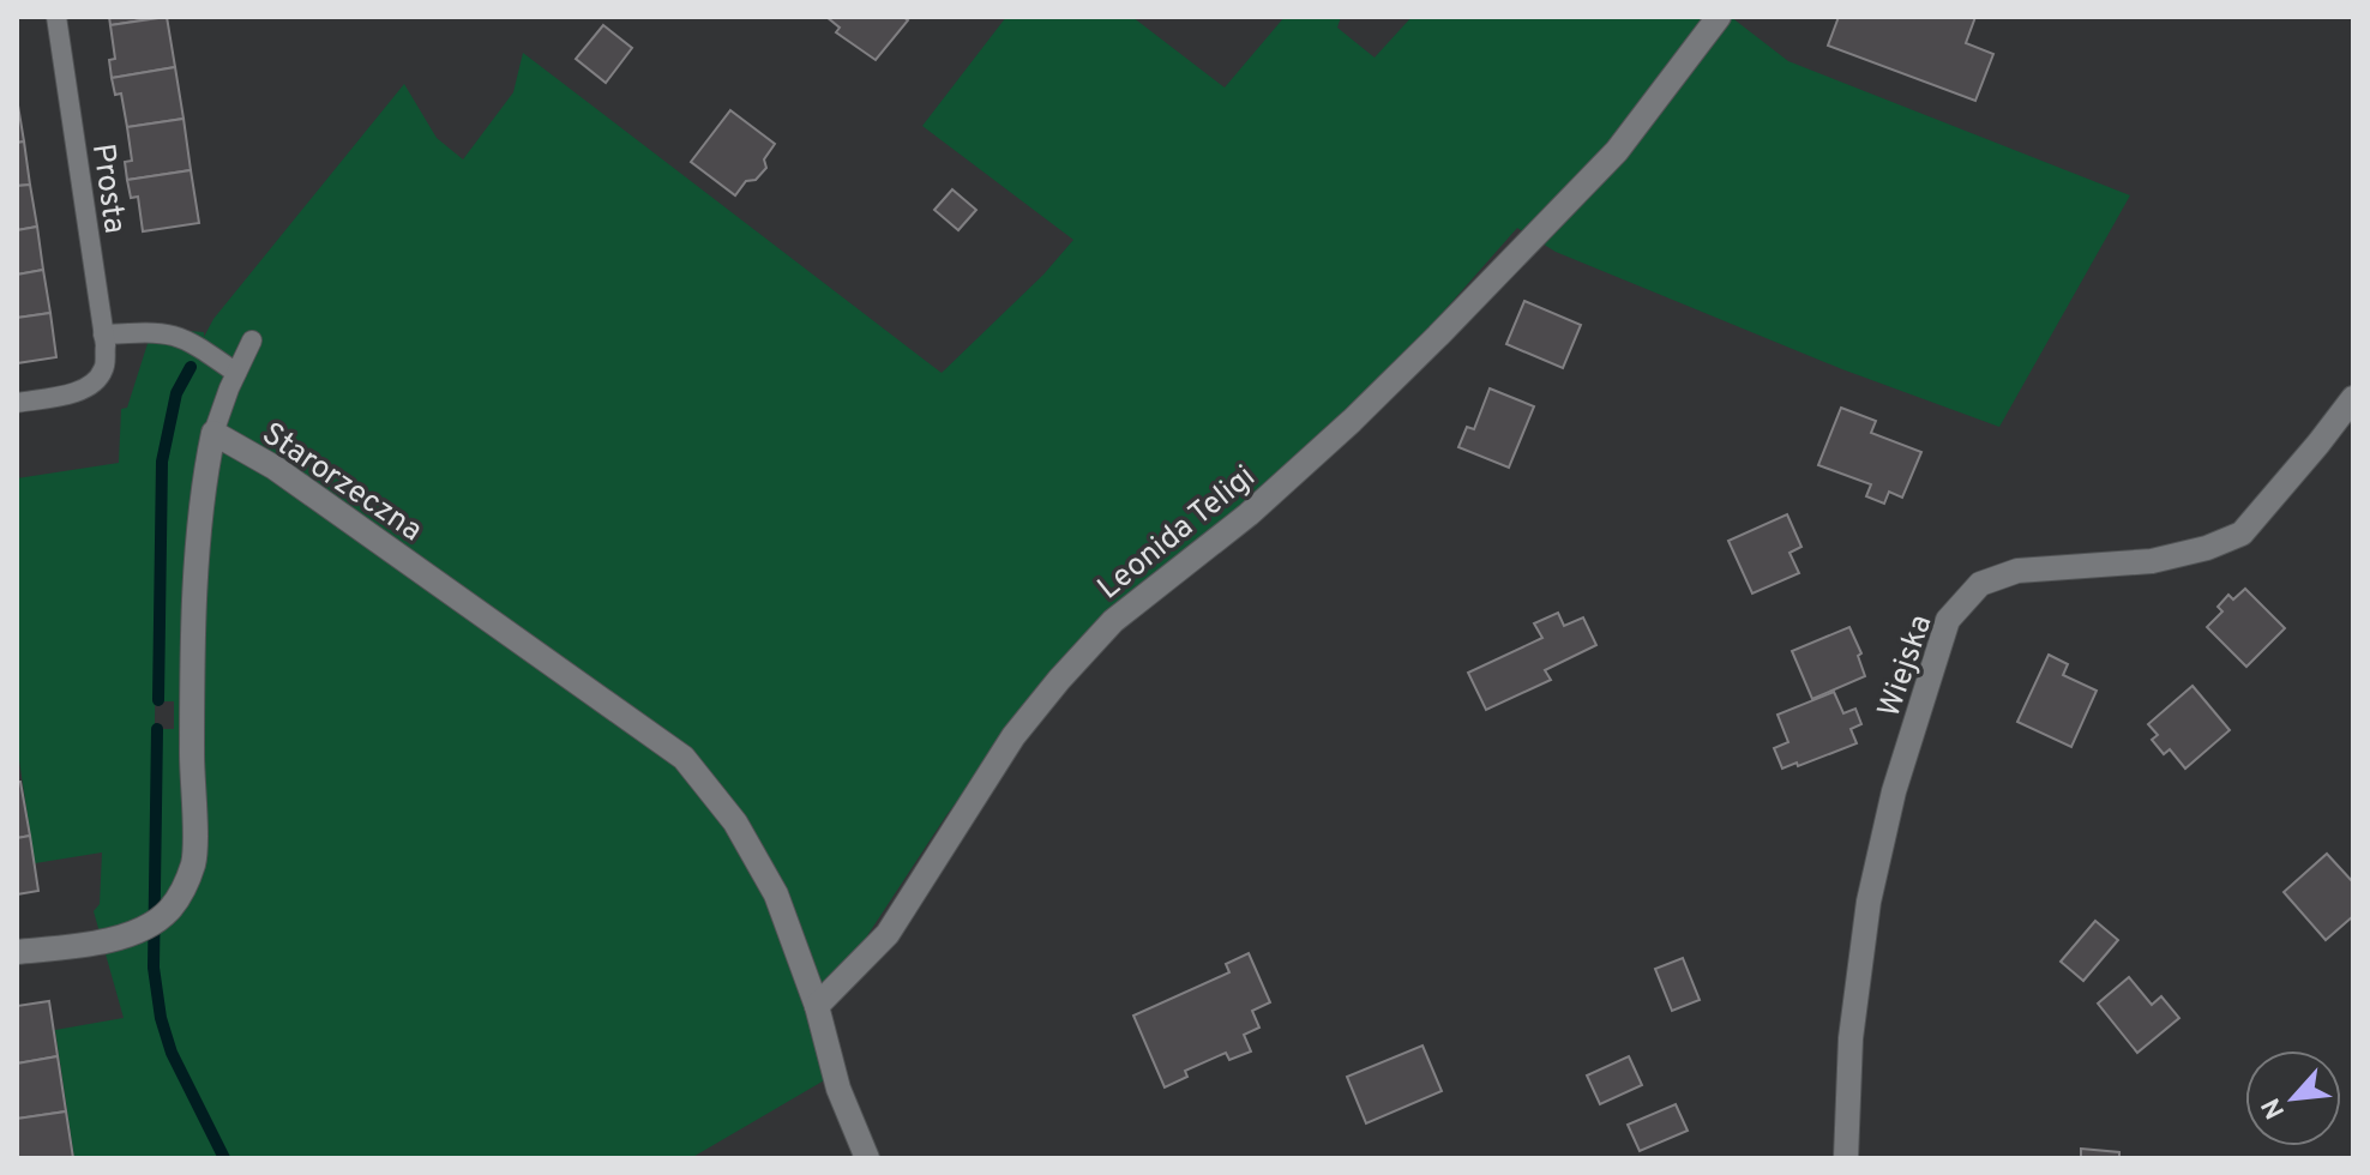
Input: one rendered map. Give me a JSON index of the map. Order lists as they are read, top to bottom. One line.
{"streets":{"street":["Starorzeczna","Leonida Teligi","Wiejska"],"lane":["Prosta"]},"crossings":[["Starorzeczna","Leonida Teligi"]],"north":"bottom left"}
